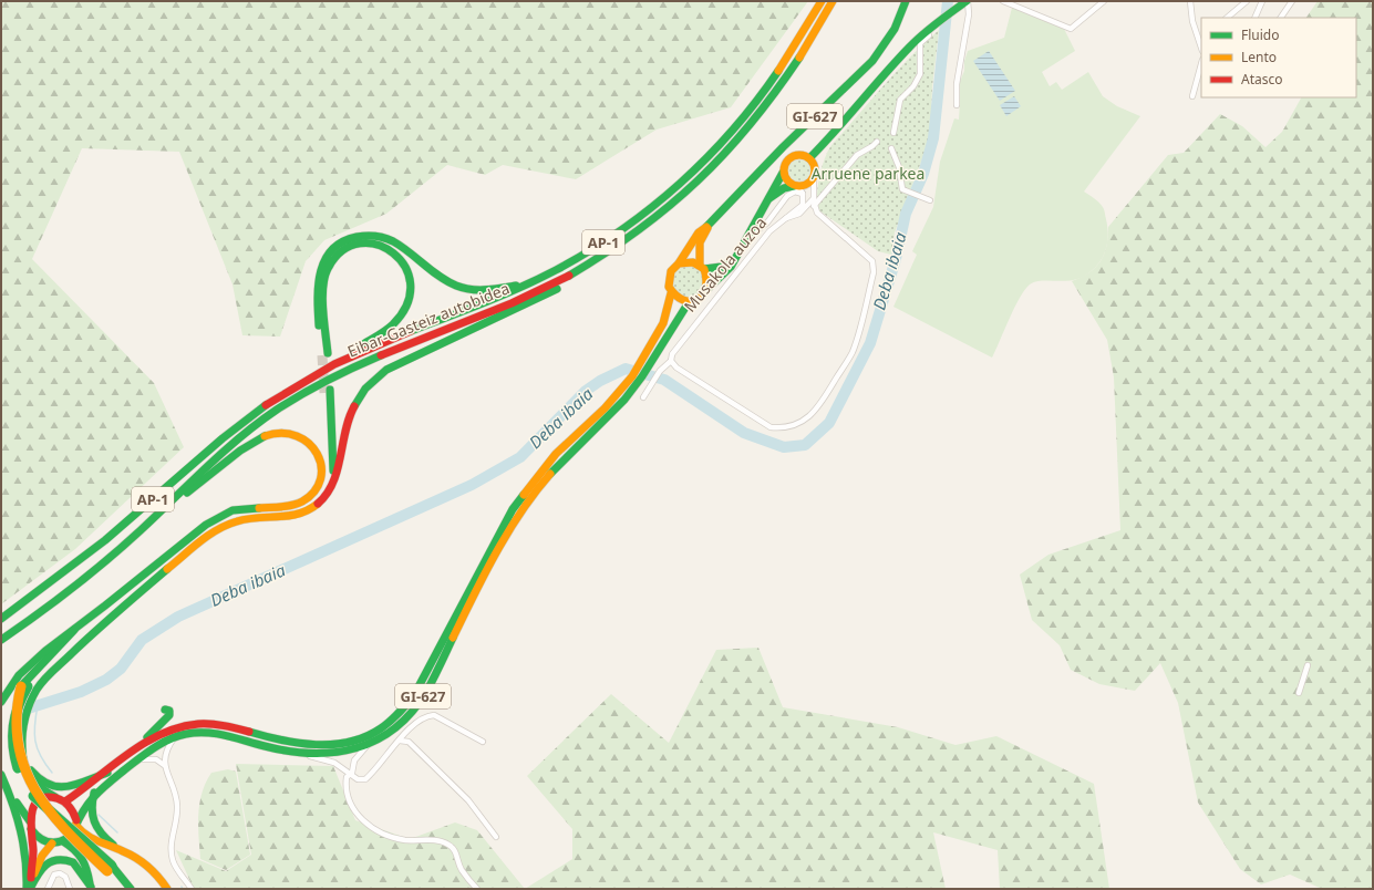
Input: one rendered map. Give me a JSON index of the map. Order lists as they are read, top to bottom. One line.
{"streets":{"main road":["GI-627","AP-1","Musakola auzoa","Eibar-Gasteiz autobidea"]},"crossings":[["GI-627","Musakola auzoa"]],"water":["Deba ibaia"],"parks":["Arruene parkea"],"legend":["Fluido","Lento","Atasco"]}
